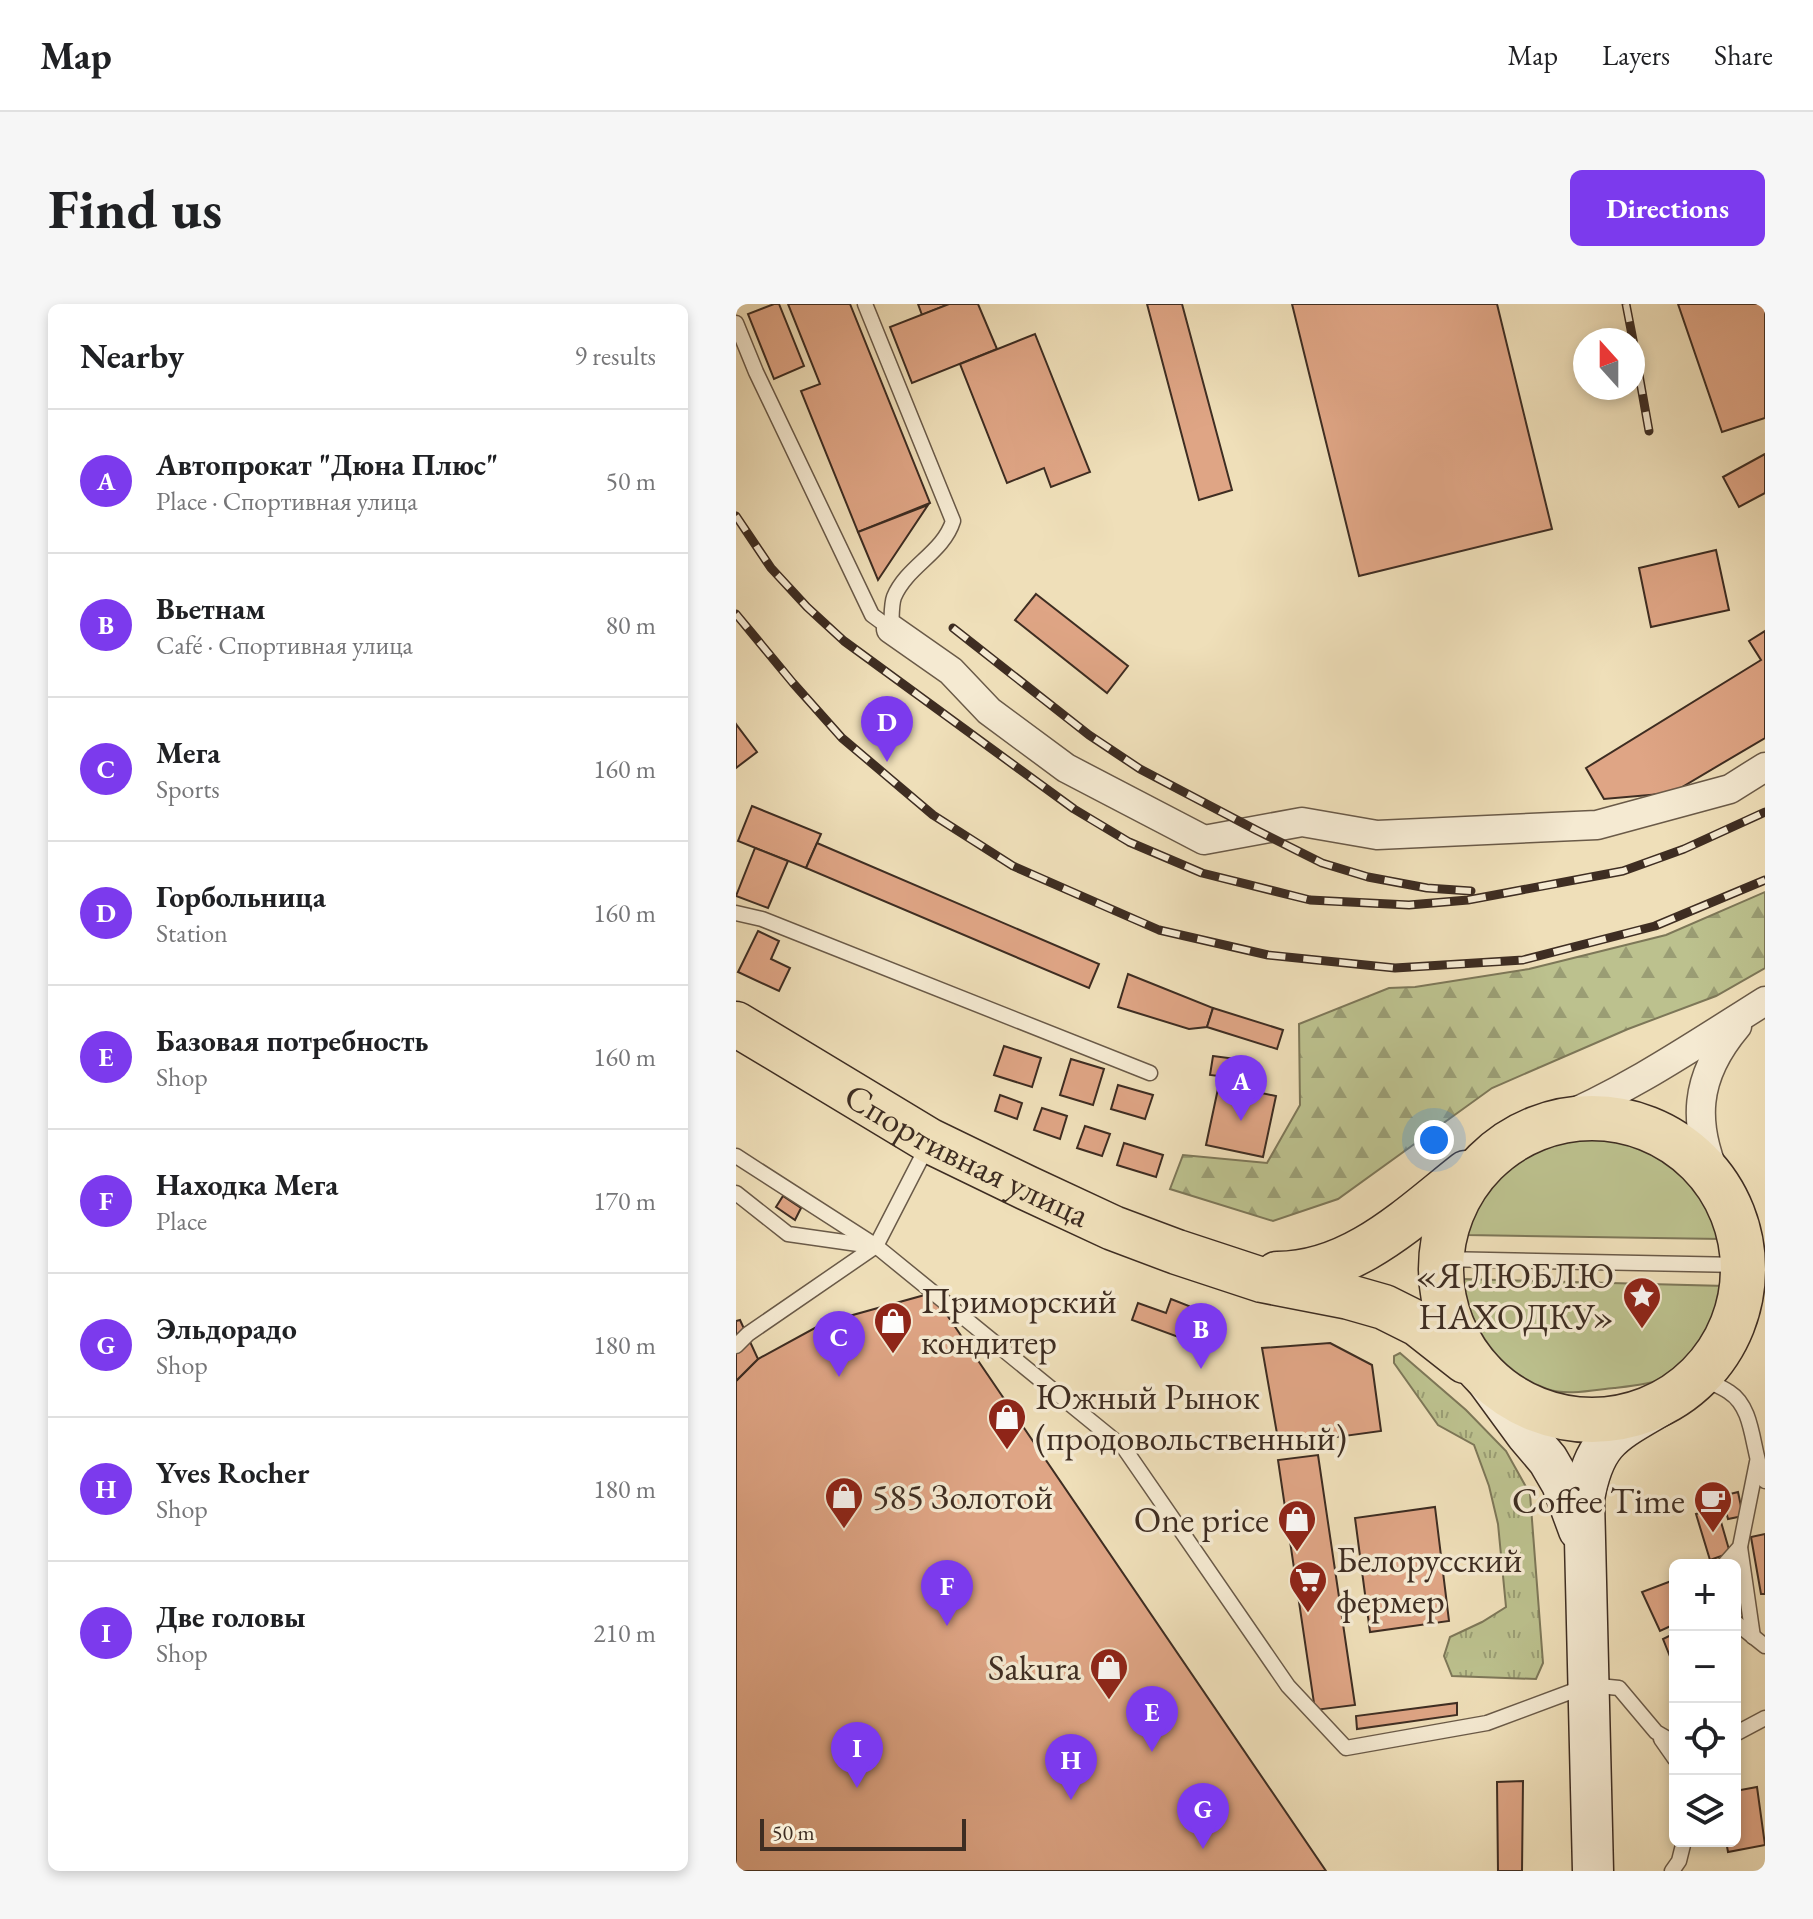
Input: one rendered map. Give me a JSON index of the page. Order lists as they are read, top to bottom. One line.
{"streets":{"main road":["Спортивная улица"]},"places":{"place":["«Я ЛЮБЛЮ НАХОДКУ»"],"shop":["Приморский кондитер","Южный Рынок (продовольственный)","585 Золотой","One price","Sakura"],"cafe":["Coffee Time"],"supermarket":["Белорусский фермер"]},"scale_bar":"50 m","north":"top","page":{"header":"Map","nav":["Map","Layers","Share"],"buttons":"Directions","title":"Find us","heading":["Nearby","9 results"],"list":[{"mark":"A","name":"Автопрокат \"Дюна Плюс\"","note":"Place · Спортивная улица","value":"50 m"},{"mark":"B","name":"Вьетнам","note":"Café · Спортивная улица","value":"80 m"},{"mark":"C","name":"Мега","note":"Sports","value":"160 m"},{"mark":"D","name":"Горбольница","note":"Station","value":"160 m"},{"mark":"E","name":"Базовая потребность","note":"Shop","value":"160 m"},{"mark":"F","name":"Находка Мега","note":"Place","value":"170 m"},{"mark":"G","name":"Эльдорадо","note":"Shop","value":"180 m"},{"mark":"H","name":"Yves Rocher","note":"Shop","value":"180 m"},{"mark":"I","name":"Две головы","note":"Shop","value":"210 m"}],"pins":["D","A","B","C","F","E","I","H","G"],"map_buttons":["+","−"],"scale":"50 m"}}
